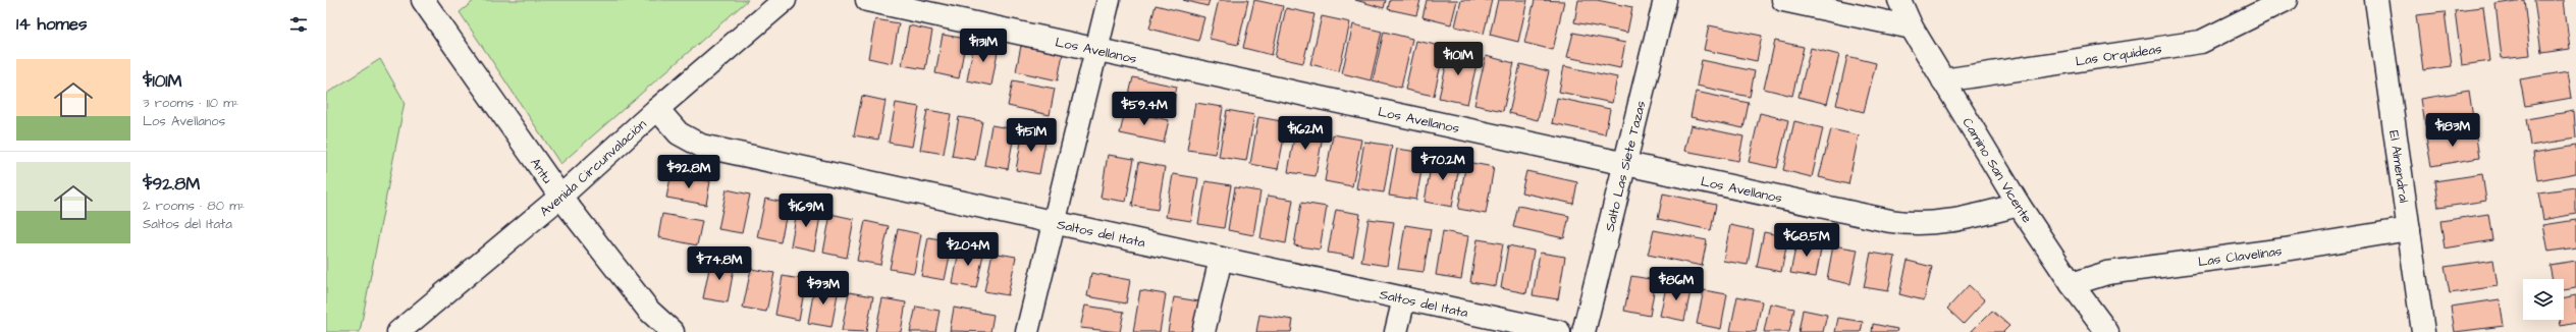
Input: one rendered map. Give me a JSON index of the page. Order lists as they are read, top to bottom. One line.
{"streets":{"street":["Los Avellanos","Las Orquídeas","Salto Las Siete Tazas","El Almendral","Avenida Circunvalación","Camino San Vicente","Antu","Saltos del Itata","Las Clavelinas"]},"crossings":[["Los Avellanos","Salto Las Siete Tazas"],["Los Avellanos","Camino San Vicente"],["Las Orquídeas","Camino San Vicente"],["El Almendral","Las Clavelinas"],["Avenida Circunvalación","Antu"],["Avenida Circunvalación","Saltos del Itata"],["Camino San Vicente","Las Clavelinas"]],"page":{"heading":"14 homes","price":["$131M","$101M","$59.4M","$183M","$162M","$151M","$70.2M","$92.8M","$169M","$68.5M","$204M","$74.8M","$86M","$93M"],"list":[{"name":"$101M","note":"3 rooms · 110 m² · Los Avellanos"},{"name":"$92.8M","note":"2 rooms · 80 m² · Saltos del Itata"}]}}
